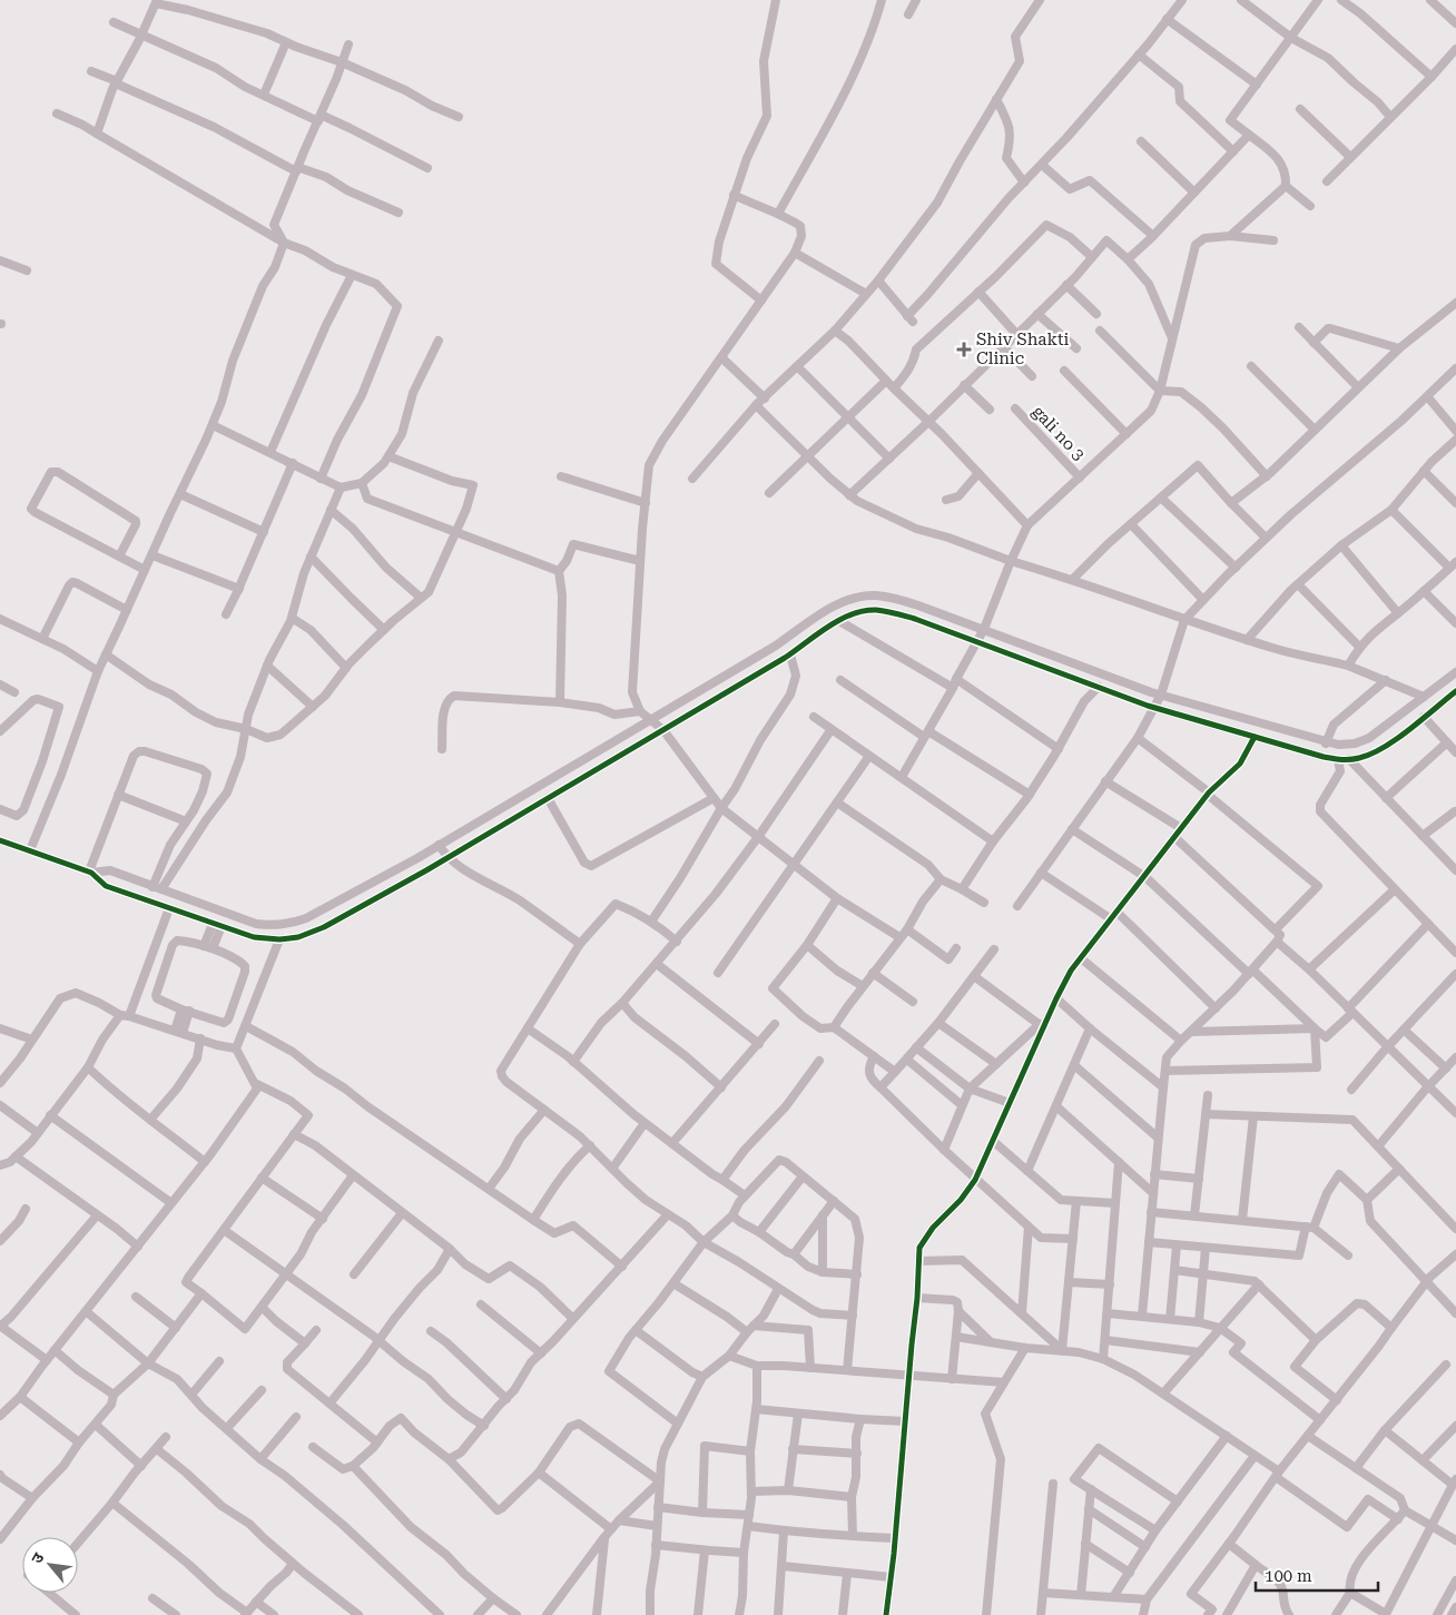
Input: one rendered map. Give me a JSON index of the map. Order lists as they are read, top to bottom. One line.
{"streets":{"street":["gali no 3"]},"places":{"health":["Shiv Shakti Clinic"]},"scale_bar":"100 m","north":"top left"}
